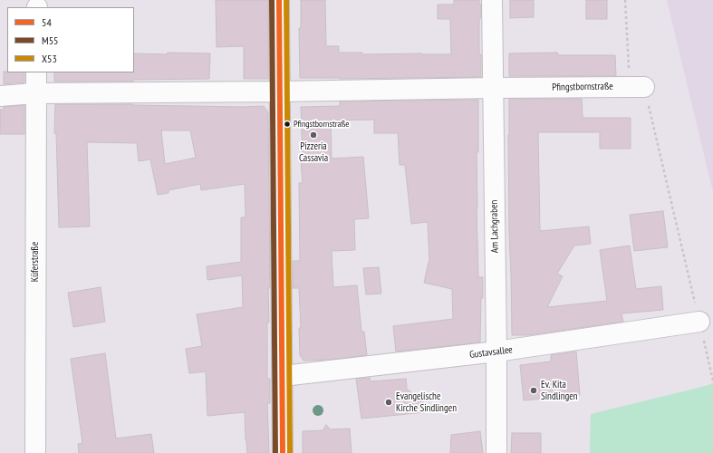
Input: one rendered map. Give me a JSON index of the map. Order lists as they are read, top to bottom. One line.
{"streets":{"street":["Pfingstbornstraße","Am Lachgraben","Küferstraße","Gustavsallee"]},"crossings":[["Pfingstbornstraße","Am Lachgraben"],["Pfingstbornstraße","Küferstraße"],["Am Lachgraben","Gustavsallee"]],"places":["Pfingstbornstraße","Pizzeria Cassavia","Ev. Kita Sindlingen","Evangelische Kirche Sindlingen"],"lines":["transit line 54","transit line M55","transit line X53"],"legend":["54","M55","X53"]}
